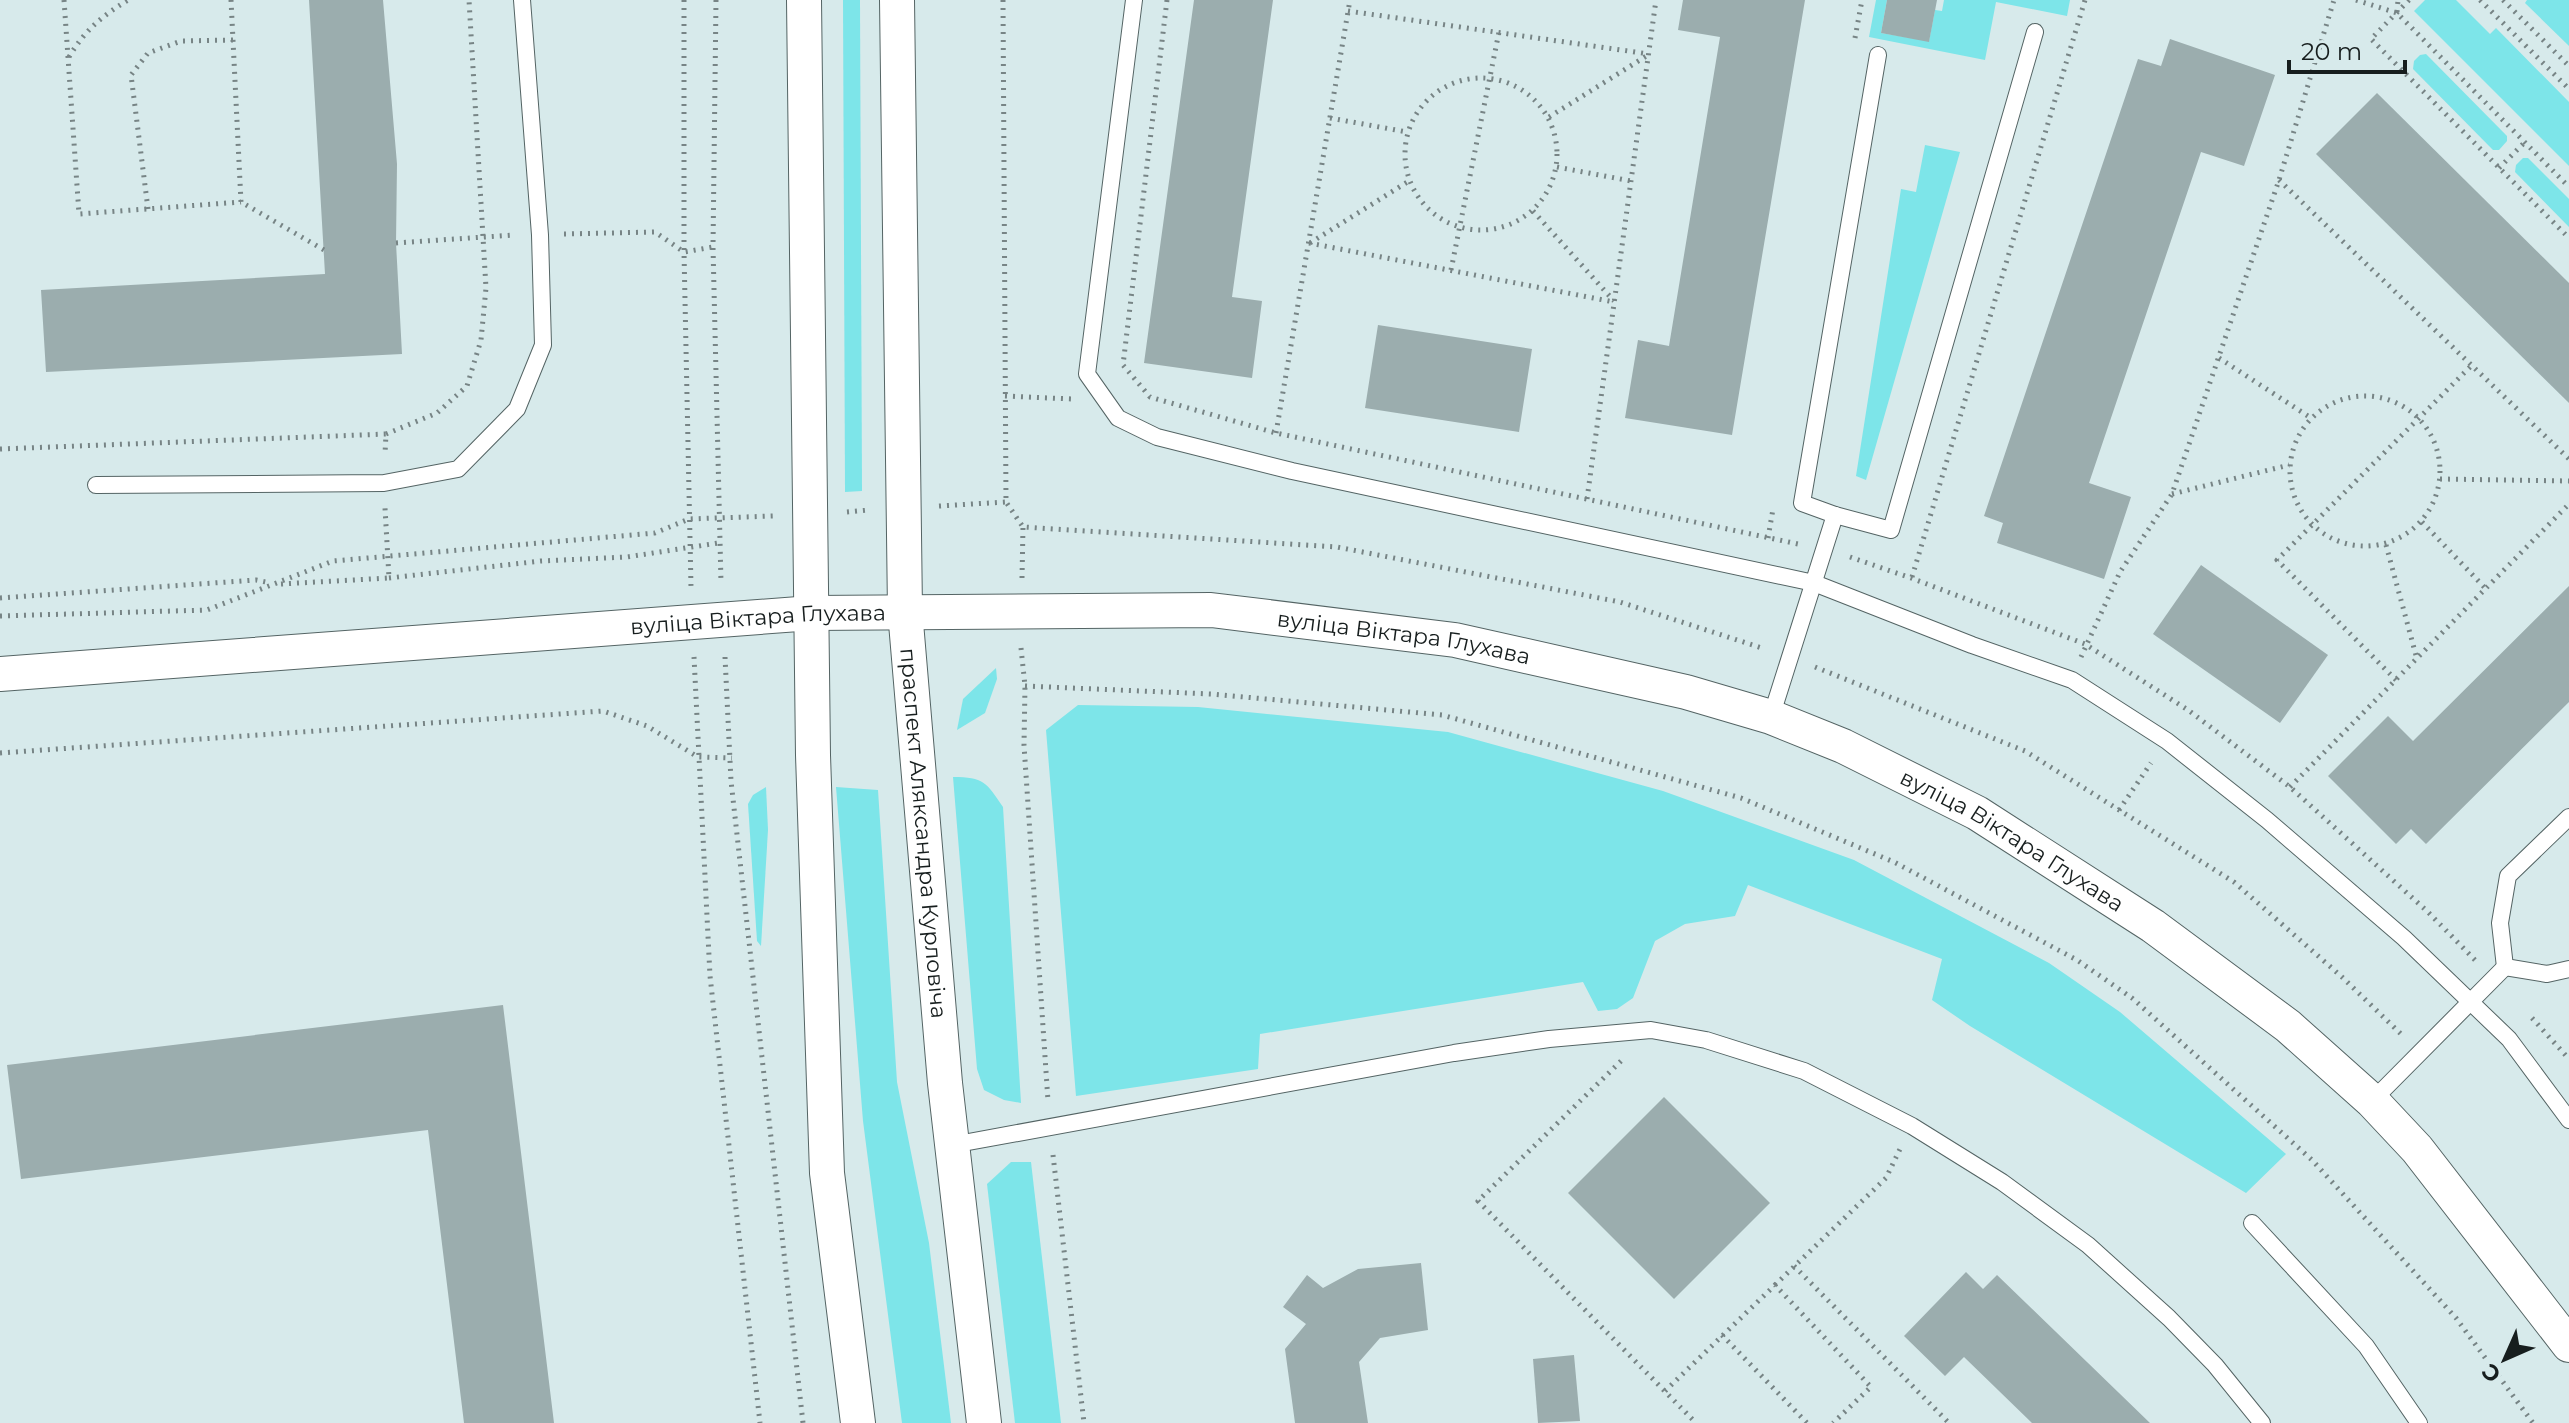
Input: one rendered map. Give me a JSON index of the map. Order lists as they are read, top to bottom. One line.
{"streets":{"street":["вуліца Віктара Глухава","праспект Аляксандра Курловіча"]},"crossings":[["вуліца Віктара Глухава","праспект Аляксандра Курловіча"]],"scale_bar":"20 m","north":"bottom left"}
